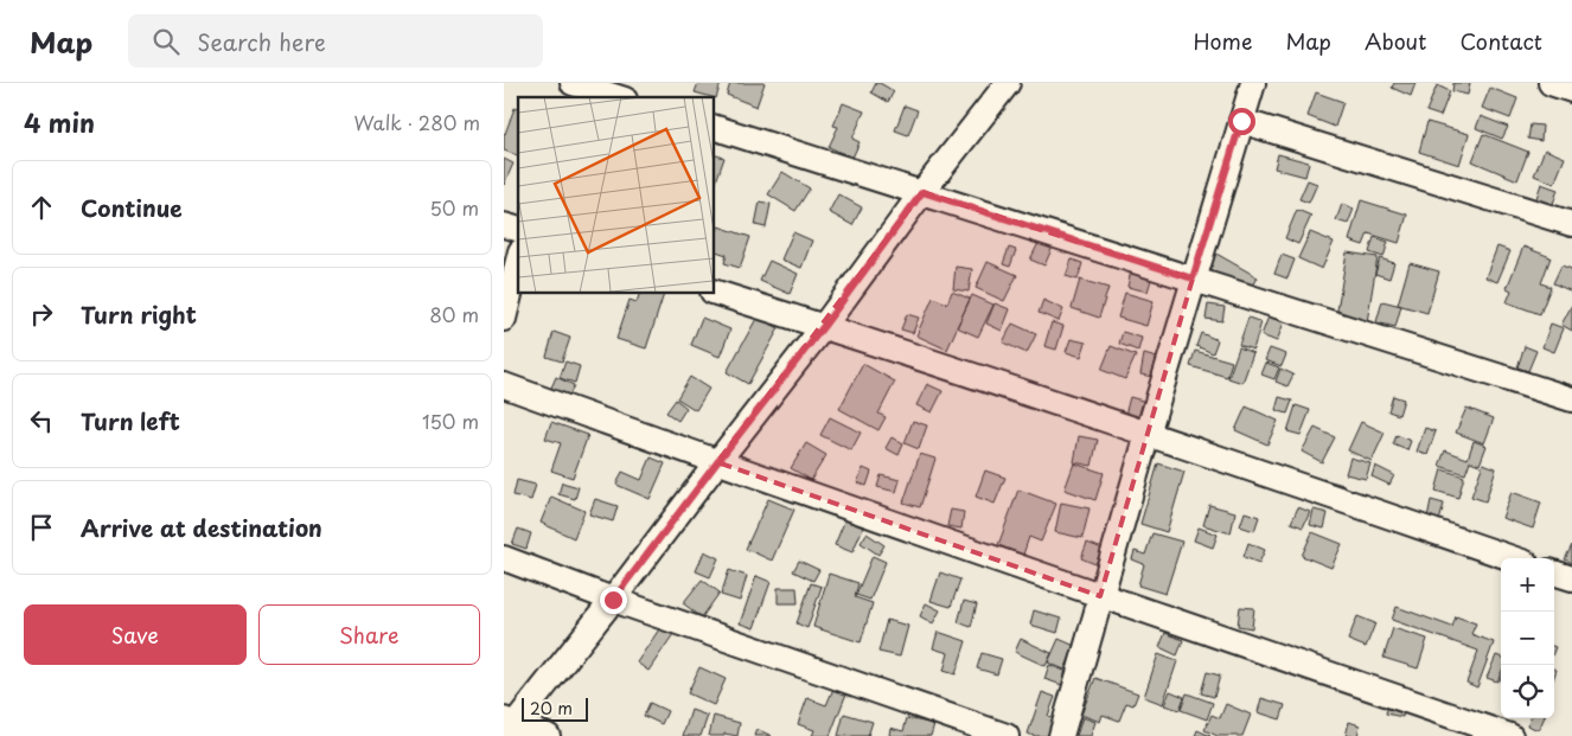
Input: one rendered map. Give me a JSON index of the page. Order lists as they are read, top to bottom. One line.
{"scale_bar":"20 m","page":{"header":"Map","search":"Search here","nav":["Home","Map","About","Contact"],"heading":["4 min","Walk · 280 m"],"list":[["Continue","50 m"],["Turn right","80 m"],["Turn left","150 m"],"Arrive at destination"],"map_buttons":["+","−"],"buttons":["Save","Share"],"scale":"20 m"}}
